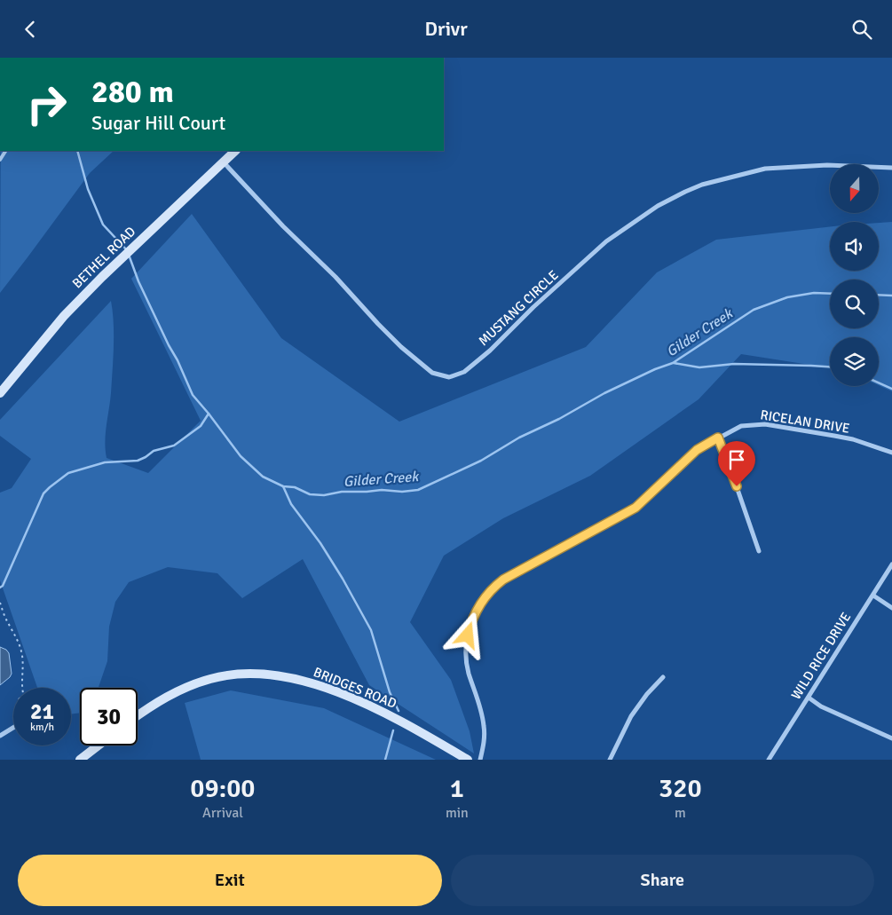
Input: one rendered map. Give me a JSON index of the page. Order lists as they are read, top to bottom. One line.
{"streets":{"main road":["BETHEL ROAD","BRIDGES ROAD"],"street":["MUSTANG CIRCLE","RICELAN DRIVE","WILD RICE DRIVE"]},"crossings":[["BETHEL ROAD","MUSTANG CIRCLE"]],"water":["Gilder Creek"],"north":"bottom","page":{"header":"Drivr","turn":["280 m","Sugar Hill Court"],"speed":"21 km/h","limit":"30","eta":["09:00","Arrival","1","min","320","m"],"buttons":["Exit","Share"]}}
